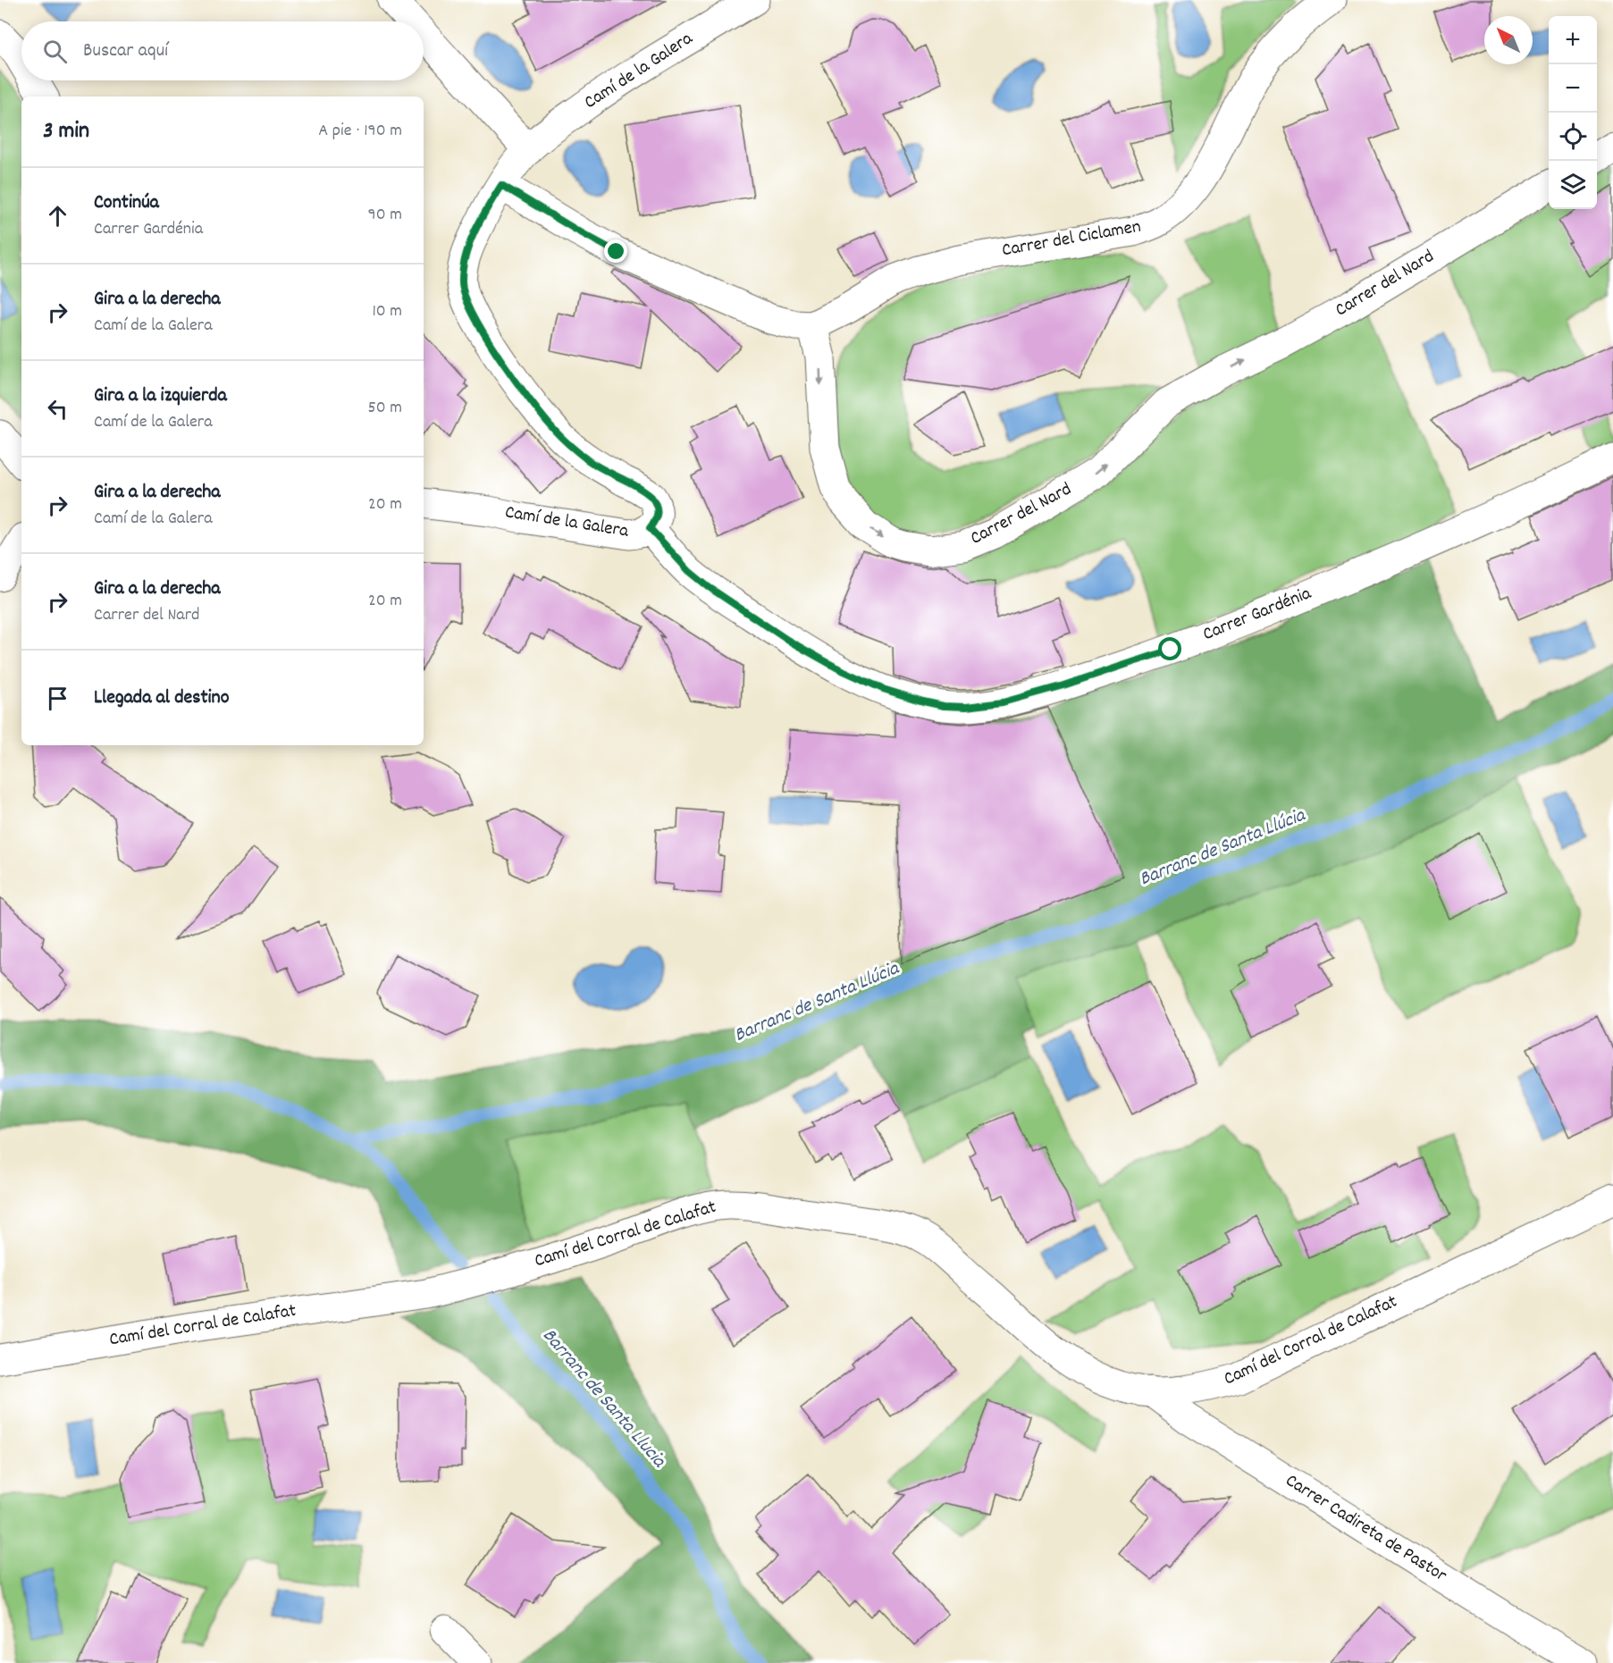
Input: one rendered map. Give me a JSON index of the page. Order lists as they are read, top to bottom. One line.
{"streets":{"street":["Camí de la Galera","Carrer del Ciclamen","Carrer del Nard","Carrer Gardénia","Camí del Corral de Calafat","Carrer Cadireta de Pastor"]},"crossings":[["Camí de la Galera","Carrer Gardénia"],["Carrer del Ciclamen","Carrer del Nard"],["Camí del Corral de Calafat","Carrer Cadireta de Pastor"]],"water":["Barranc de Santa Llúcia","Barranc de Santa Llucia"],"north":"top left","page":{"map_buttons":["+","−"],"search":"Buscar aquí","heading":["3 min","A pie · 190 m"],"list":[["Continúa","Carrer Gardénia","90 m"],["Gira a la derecha","Camí de la Galera","10 m"],["Gira a la izquierda","Camí de la Galera","50 m"],["Gira a la derecha","Camí de la Galera","20 m"],["Gira a la derecha","Carrer del Nard","20 m"],"Llegada al destino"]}}
